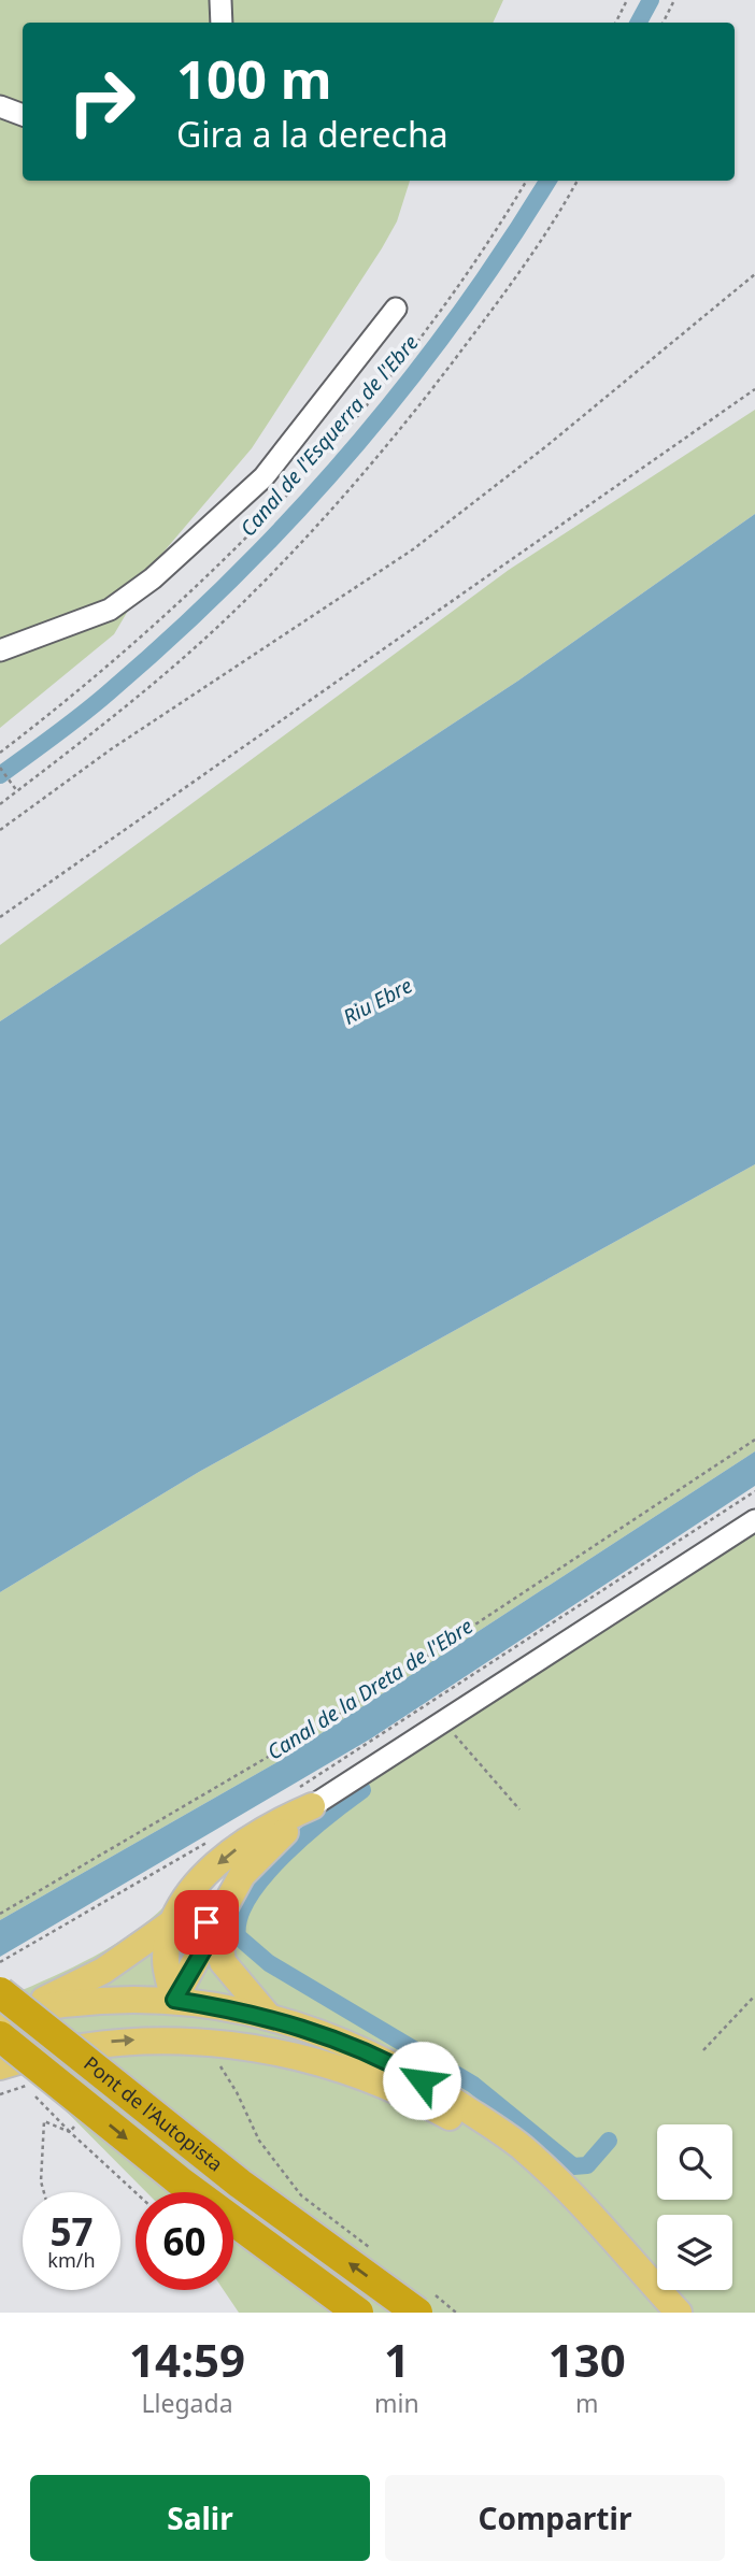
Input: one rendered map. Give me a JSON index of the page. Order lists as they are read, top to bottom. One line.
{"streets":{"highway":["Pont de l'Autopista"]},"water":["Canal de l'Esquerra de l'Ebre","Riu Ebre","Canal de la Dreta de l'Ebre"],"page":{"turn":["100 m","Gira a la derecha"],"speed":"57 km/h","limit":"60","eta":["14:59","Llegada","1","min","130","m"],"buttons":["Salir","Compartir"]}}
